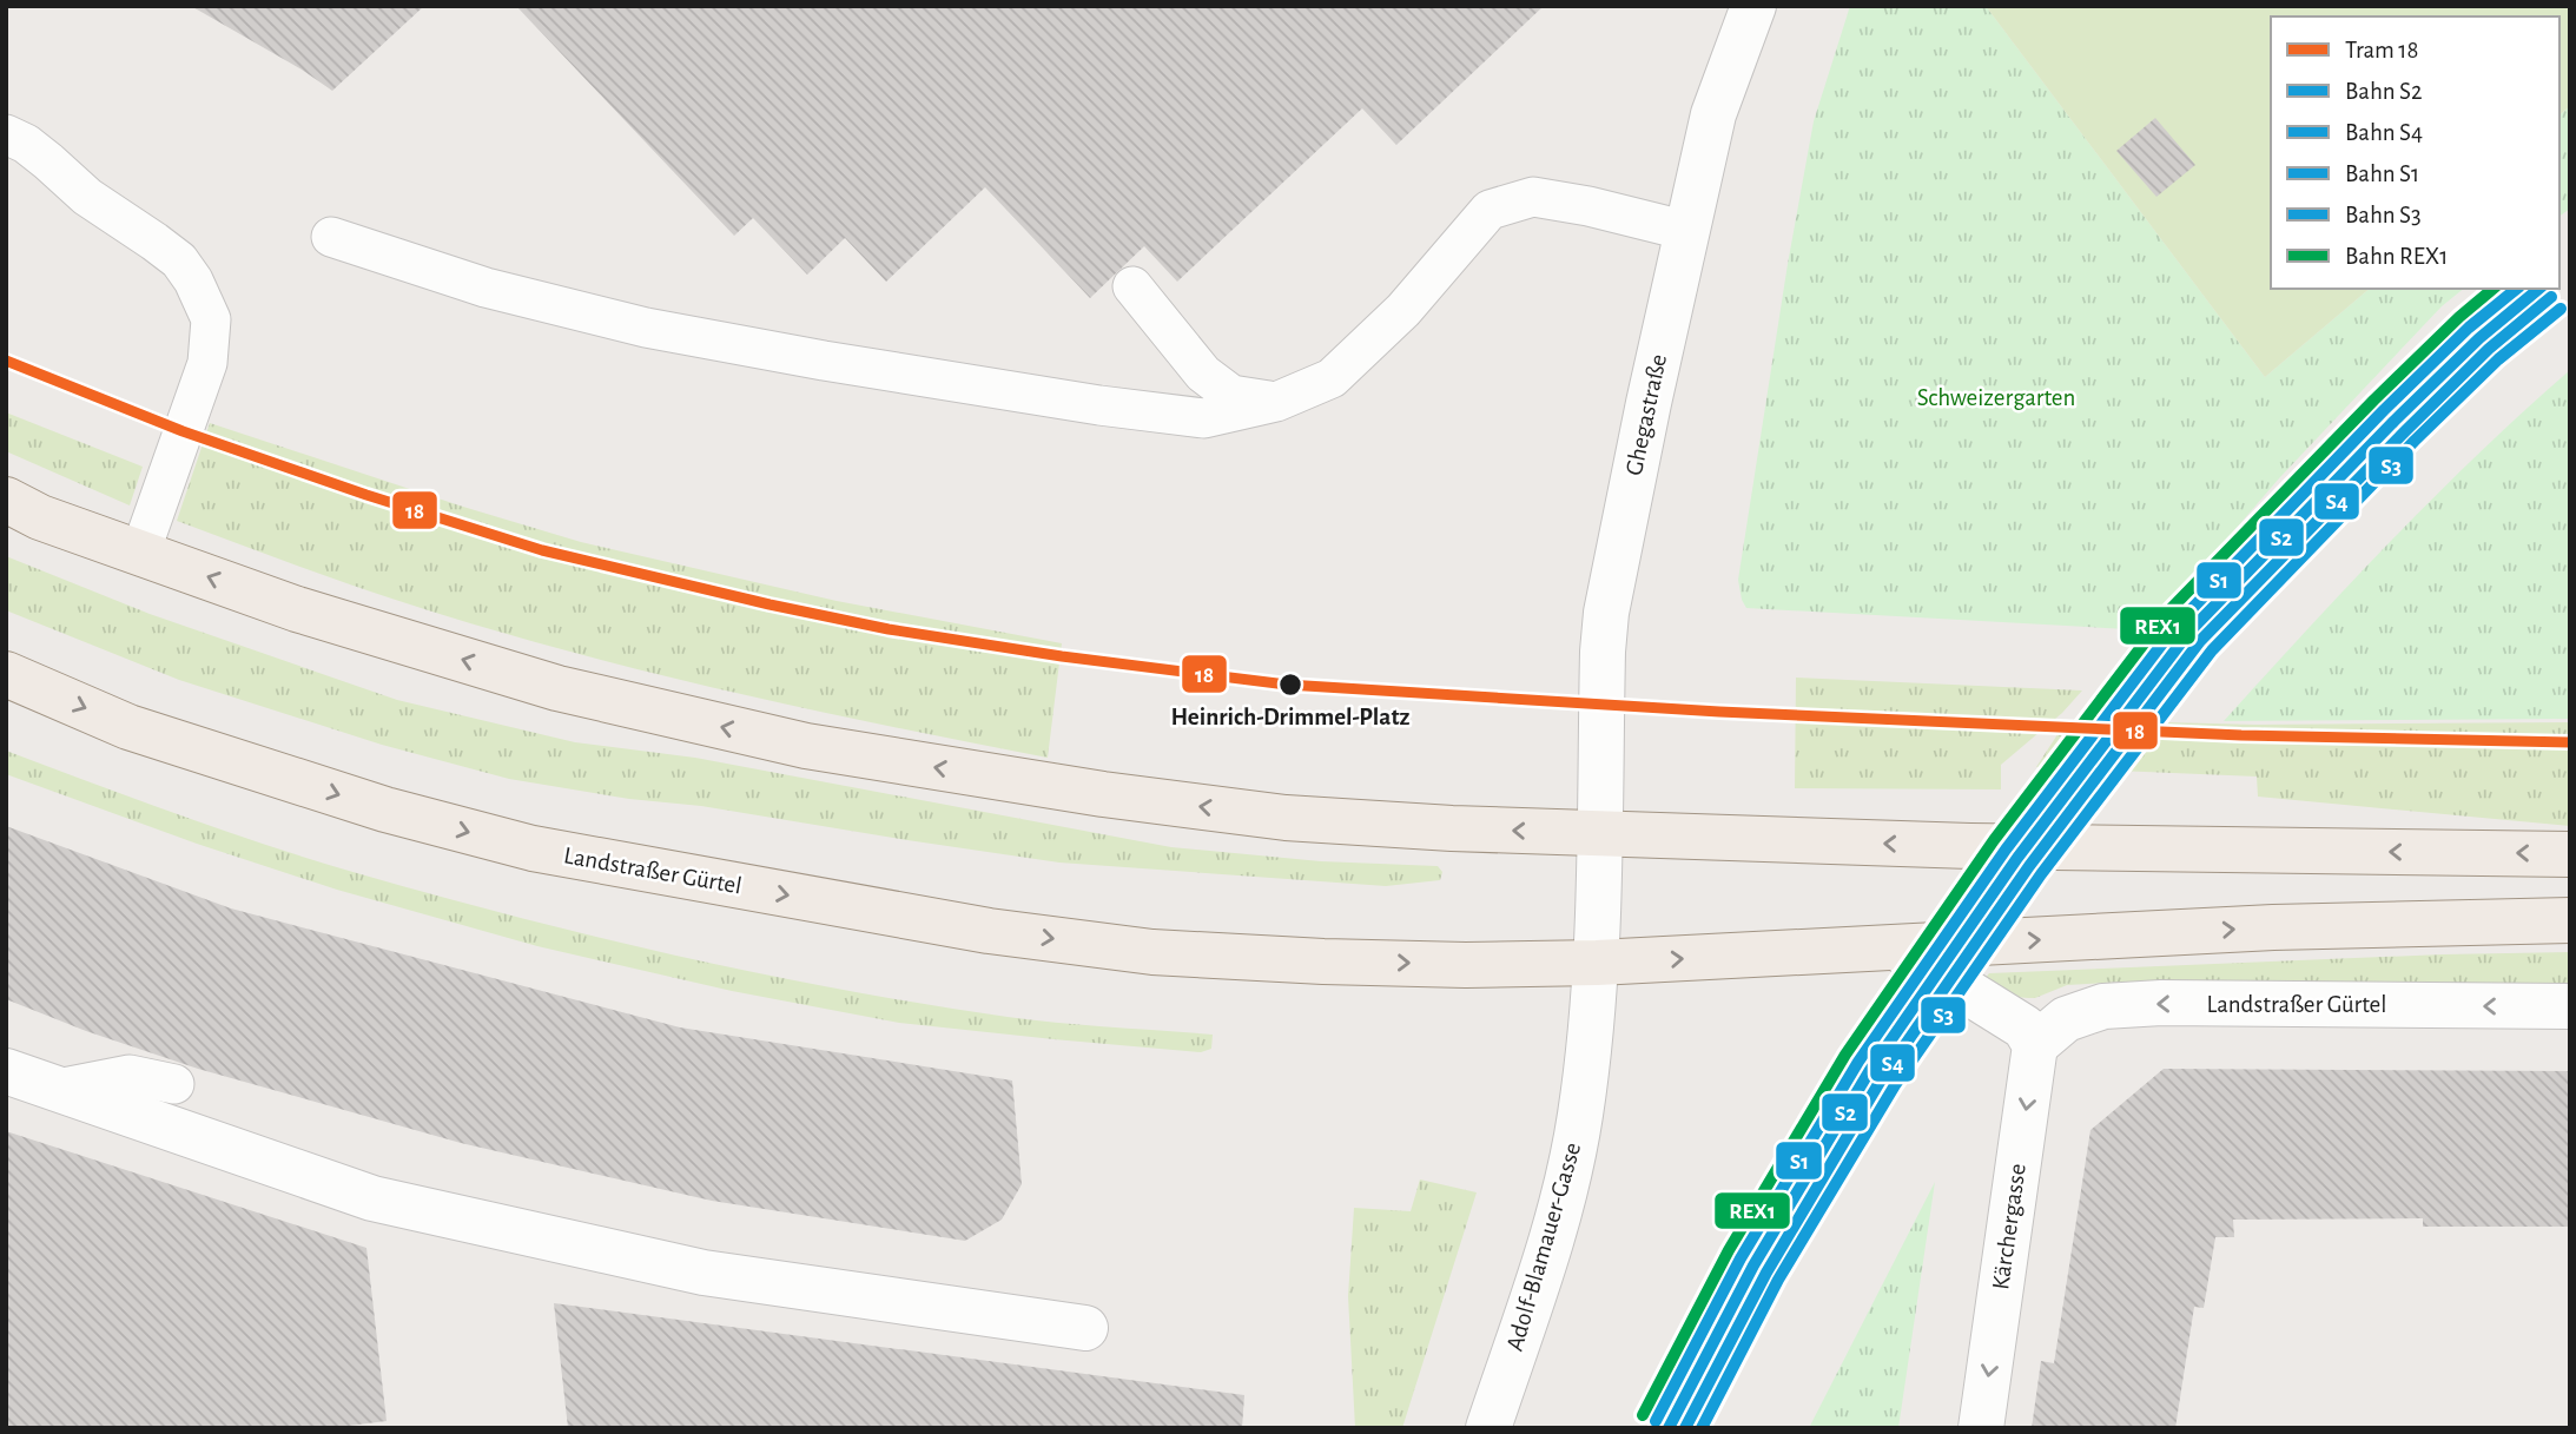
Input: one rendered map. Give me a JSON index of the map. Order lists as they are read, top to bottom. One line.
{"streets":{"main road":["Landstraßer Gürtel"],"street":["Ghegastraße","Kärchergasse","Adolf-Blamauer-Gasse"]},"crossings":[["Landstraßer Gürtel","Kärchergasse"],["Landstraßer Gürtel","Adolf-Blamauer-Gasse"]],"one_way":["Kärchergasse"],"parks":["Schweizergarten"],"places":["Heinrich-Drimmel-Platz"],"lines":["rail line S2","rail line S1","rail line REX1","rail line S4","rail line S3","tram line 18"],"legend":["Tram 18","Bahn S2","Bahn S4","Bahn S1","Bahn S3","Bahn REX1"]}
